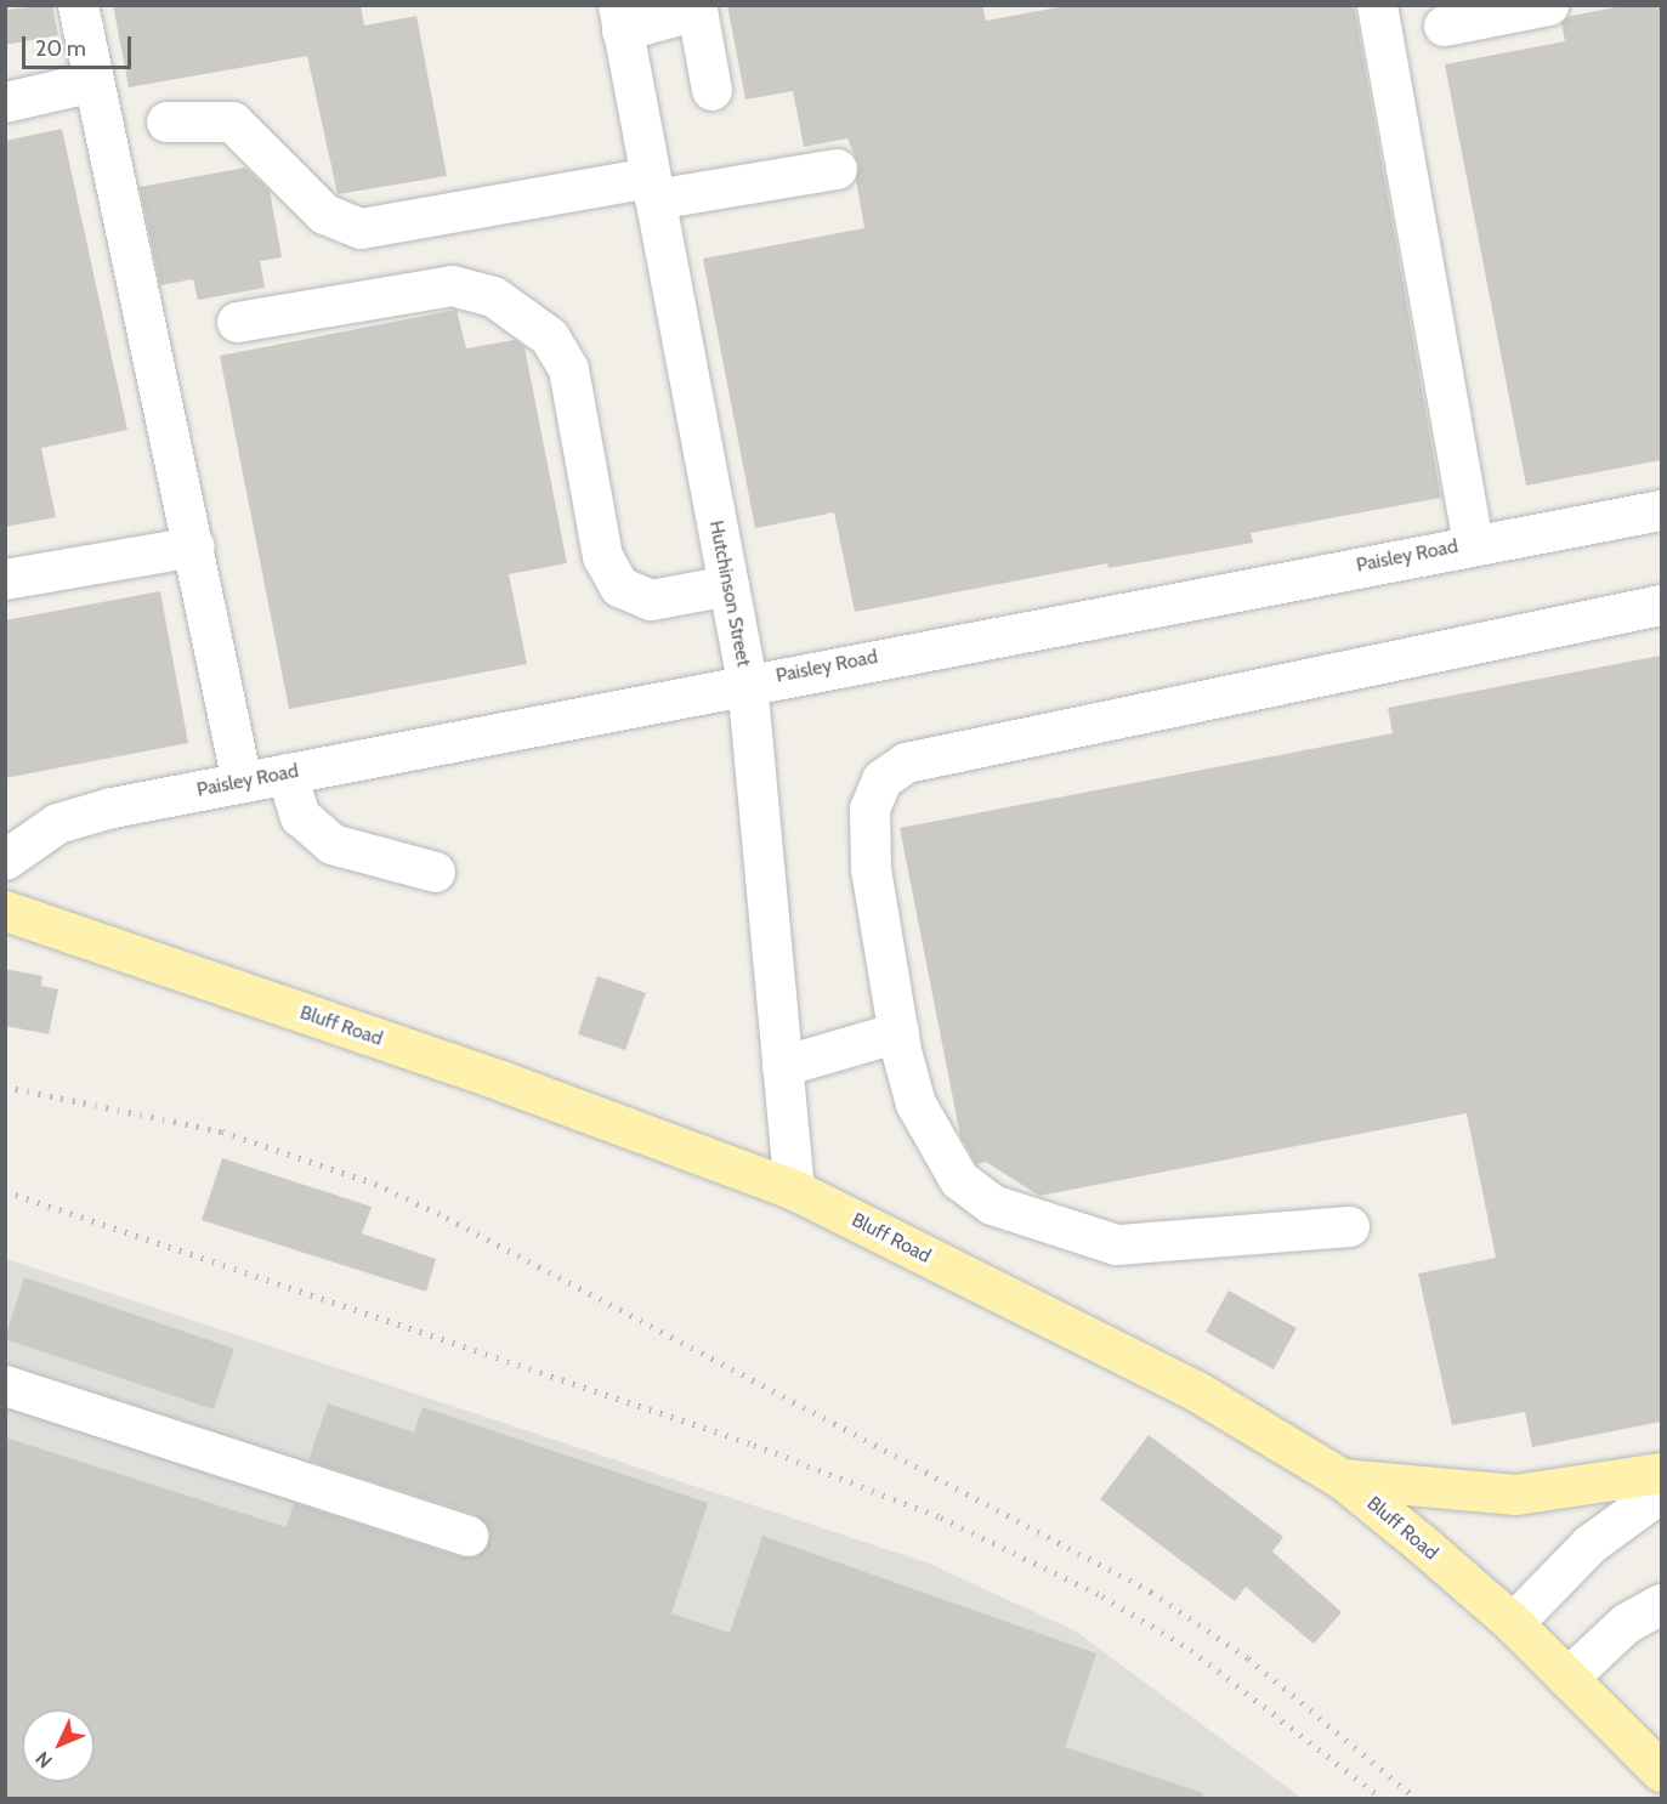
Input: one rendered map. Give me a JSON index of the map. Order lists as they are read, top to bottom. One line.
{"streets":{"main road":["Bluff Road"],"street":["Paisley Road","Hutchinson Street"]},"crossings":[["Paisley Road","Hutchinson Street"],["Hutchinson Street","Bluff Road"]],"scale_bar":"20 m","north":"bottom left"}
